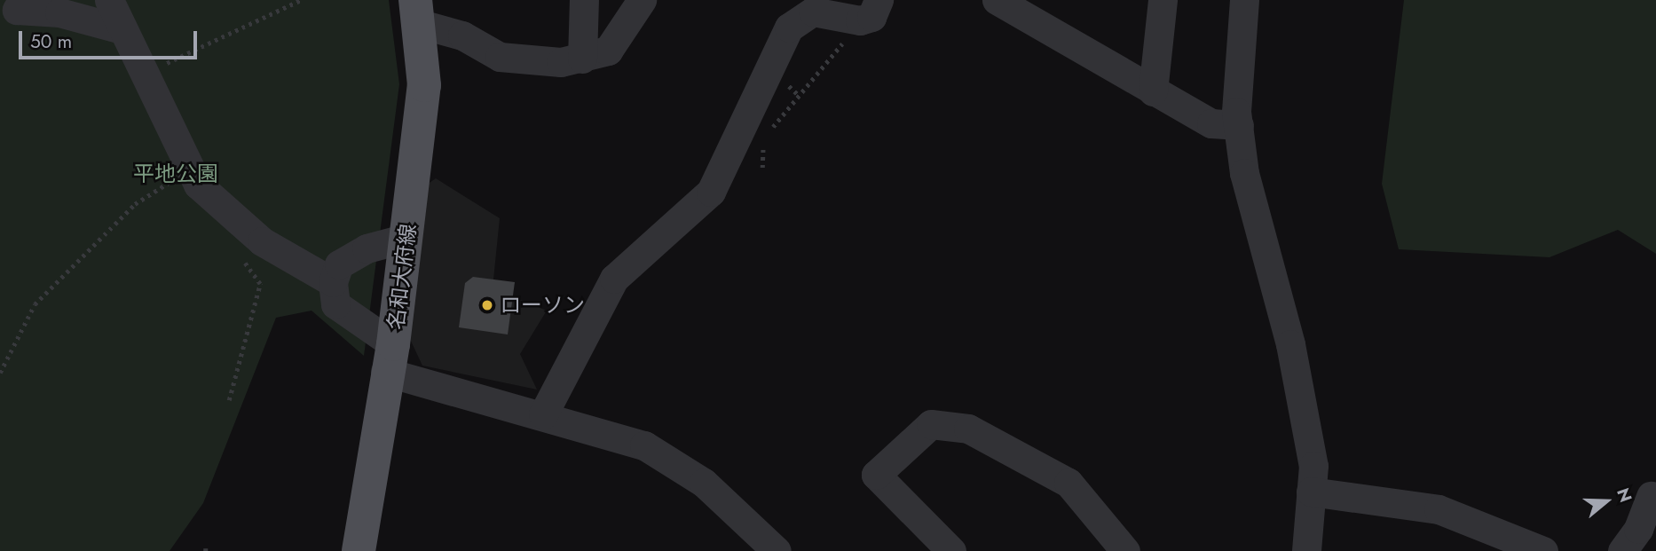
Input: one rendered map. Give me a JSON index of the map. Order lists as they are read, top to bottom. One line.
{"streets":{"main road":["名和大府線"]},"parks":["平地公園"],"places":["ローソン"],"scale_bar":"50 m","north":"right"}
